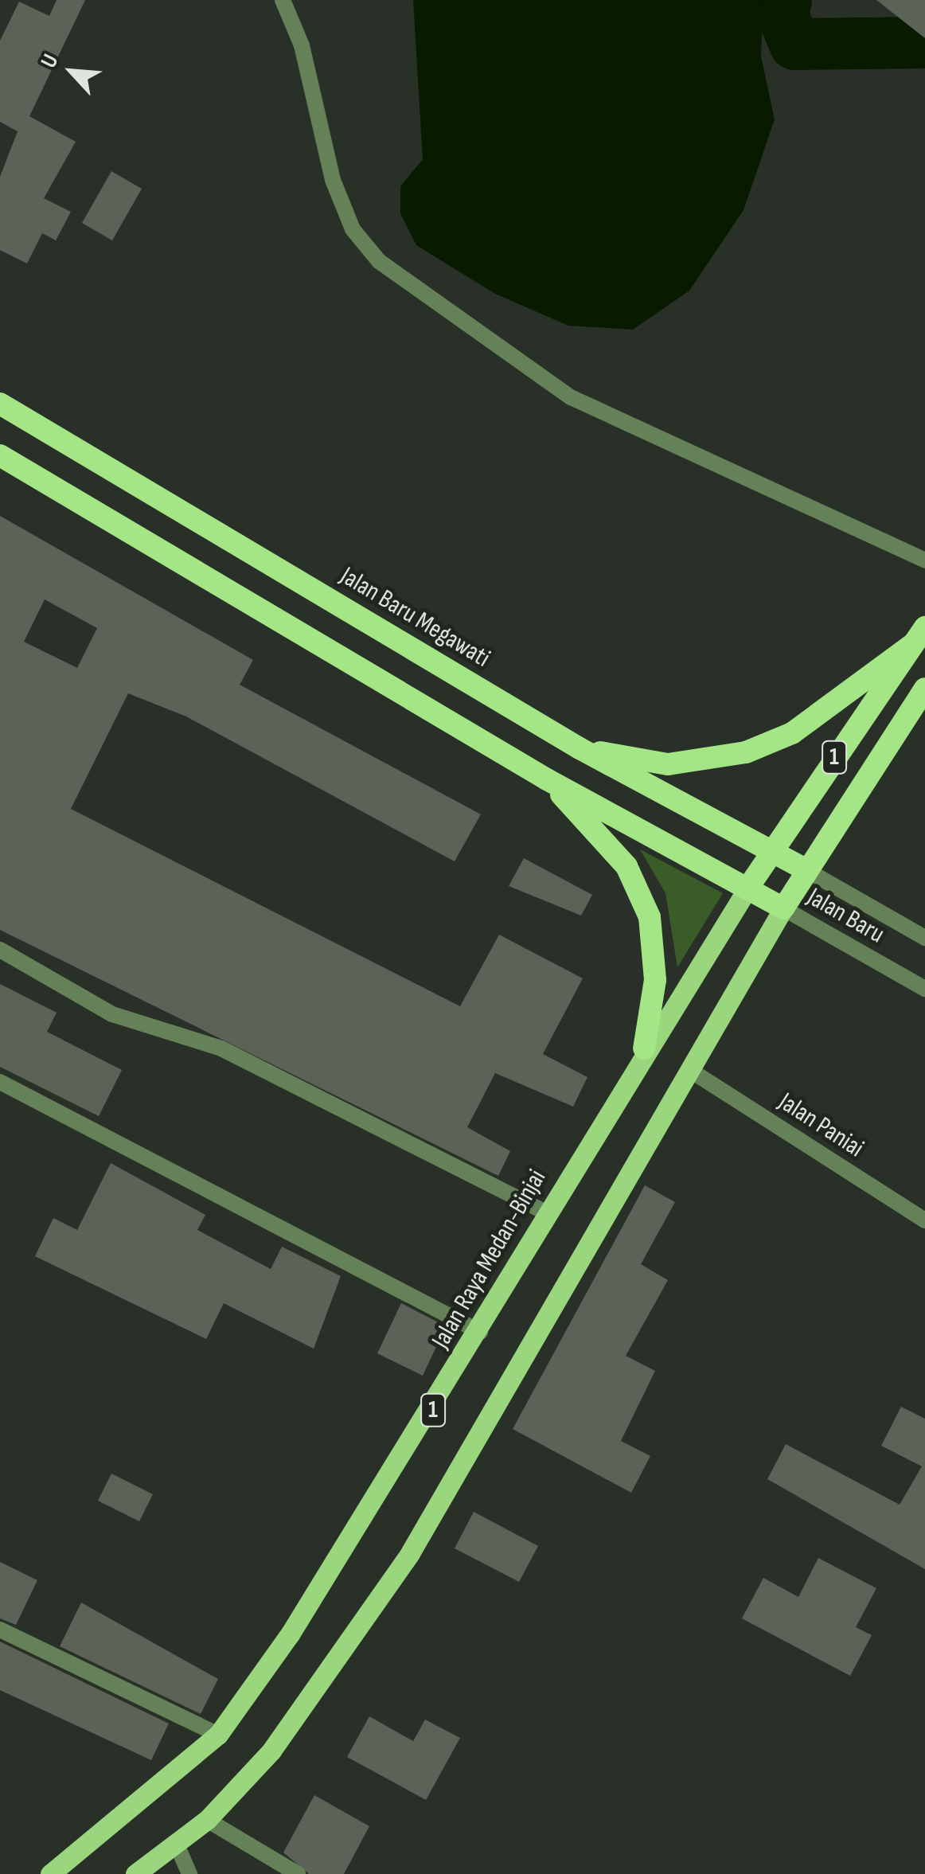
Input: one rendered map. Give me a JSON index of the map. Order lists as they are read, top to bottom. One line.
{"streets":{"highway":["Jalan Baru Megawati","1","Jalan Raya Medan-Binjai"],"street":["Jalan Baru","Jalan Paniai"]},"crossings":[["Jalan Baru Megawati","1"],["Jalan Baru Megawati","Jalan Baru"],["Jalan Baru Megawati","Jalan Raya Medan-Binjai"],["1","Jalan Baru"],["1","Jalan Paniai"]],"north":"top left"}
